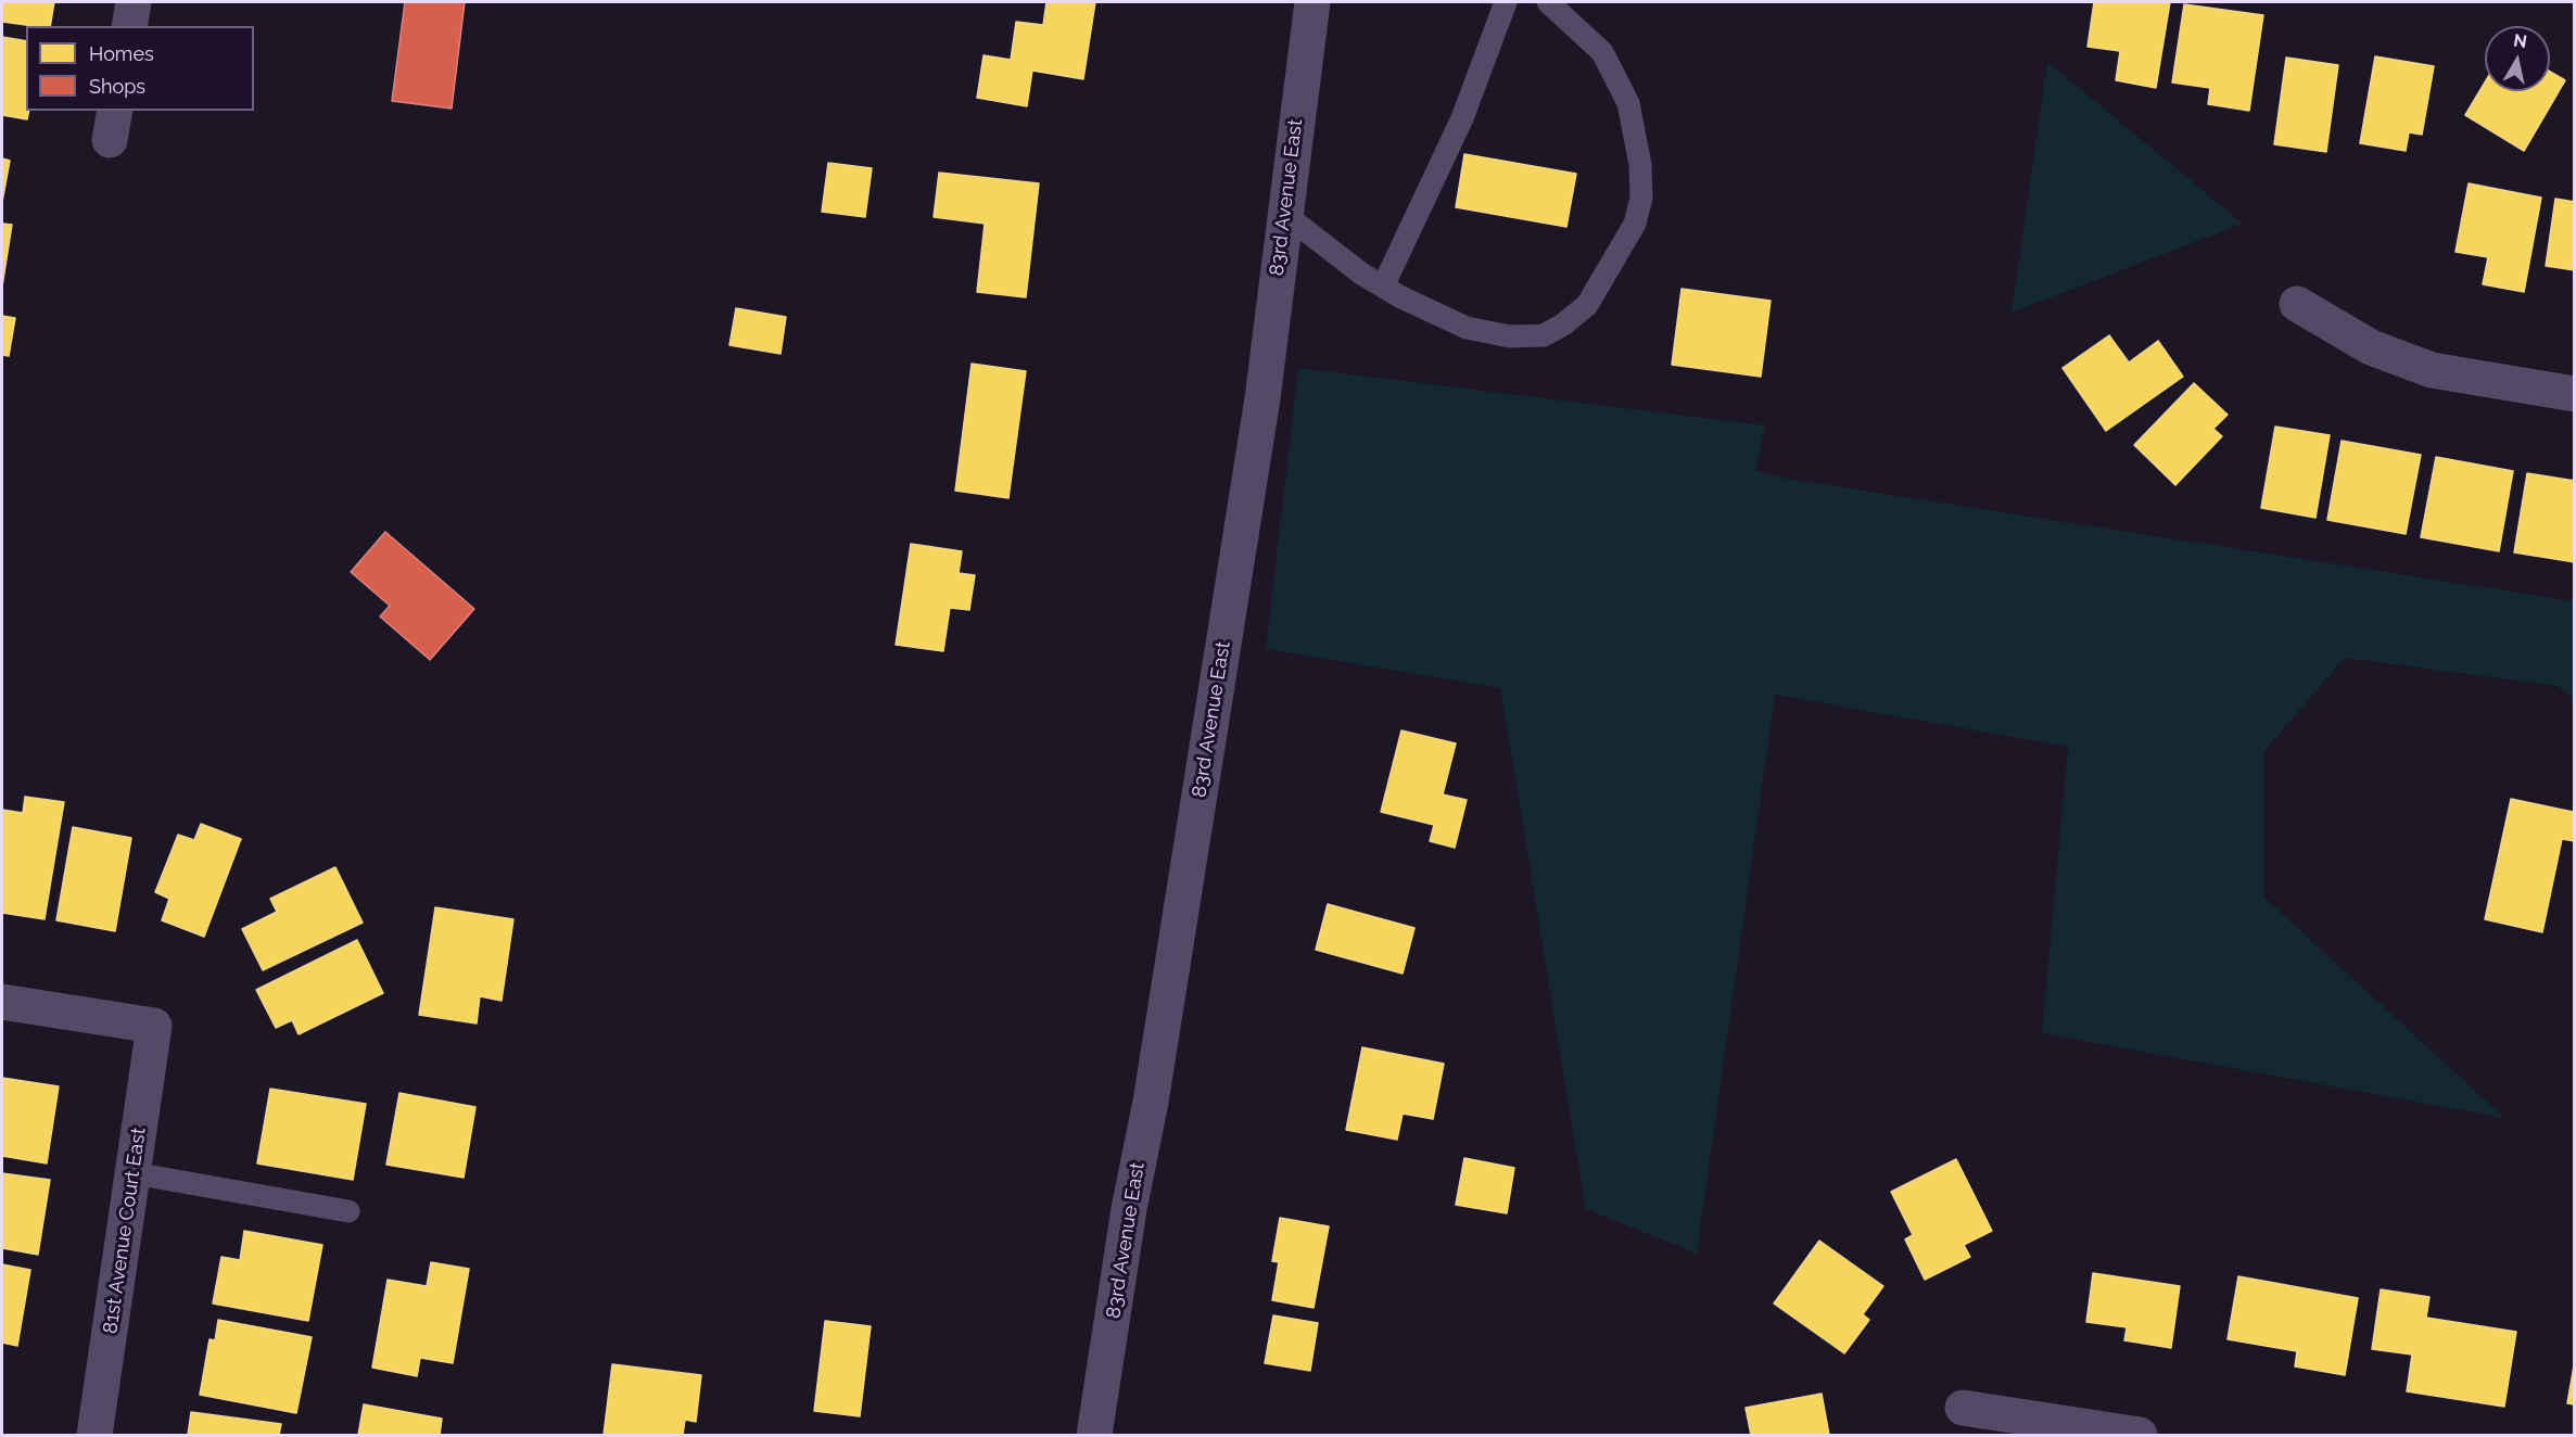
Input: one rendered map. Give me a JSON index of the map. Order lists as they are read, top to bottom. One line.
{"streets":{"street":["83rd Avenue East","81st Avenue Court East"]},"legend":["Homes","Shops"],"north":"top"}
